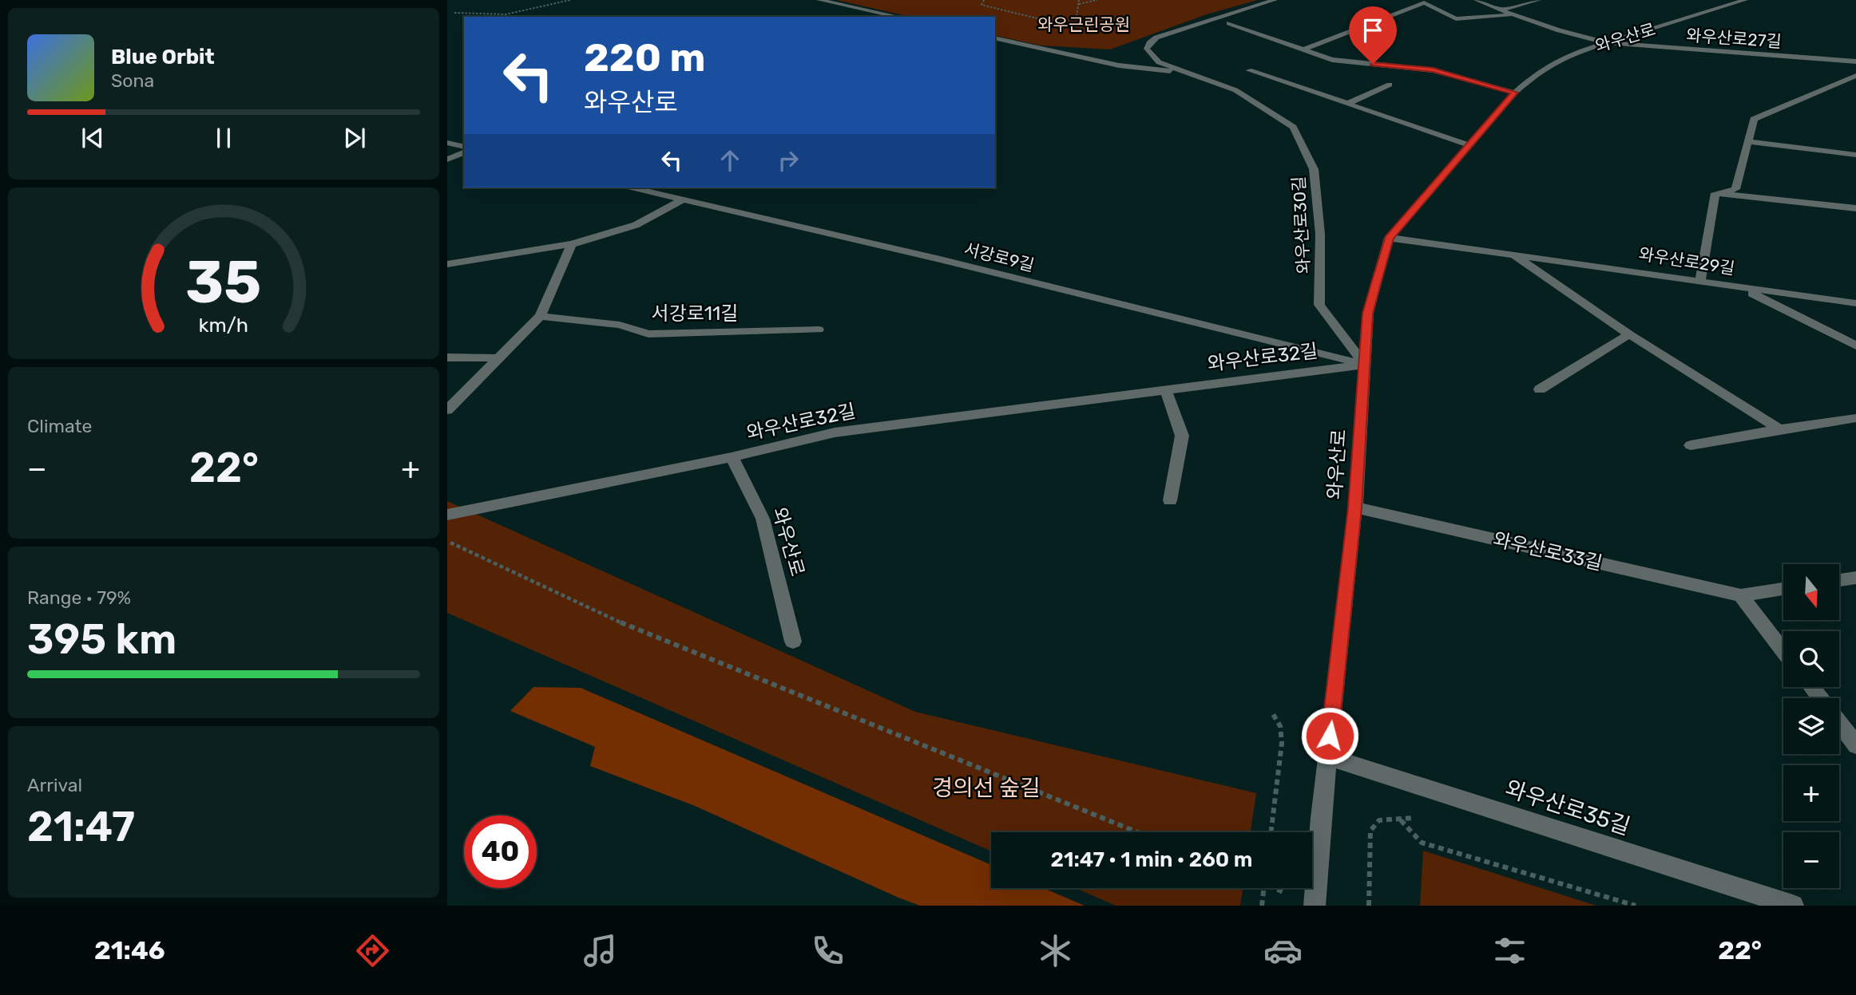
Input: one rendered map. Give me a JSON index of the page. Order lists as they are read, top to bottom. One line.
{"streets":{"street":["와우산로","와우산로27길","와우산로30길","서강로9길","와우산로29길","서강로11길","와우산로32길","와우산로33길","와우산로35길"]},"crossings":[["와우산로","와우산로27길"],["와우산로","와우산로30길"],["와우산로","서강로9길"],["와우산로","와우산로29길"],["와우산로","와우산로32길"],["와우산로","와우산로33길"],["와우산로","와우산로35길"],["와우산로30길","서강로9길"],["와우산로30길","와우산로32길"],["서강로9길","와우산로32길"]],"parks":["와우근린공원","경의선 숲길"],"north":"bottom","page":{"turn":["220 m","와우산로"],"song":["Blue Orbit","Sona"],"tile":["Climate",["Range · 79%","395 km"],["Arrival","21:47"]],"heat":["−","22°","+"],"map_buttons":["+","−"],"limit":"40","trip":"21:47 · 1 min · 260 m","tabs":["21:46","22°"],"gauge":["35","km/h"]}}
